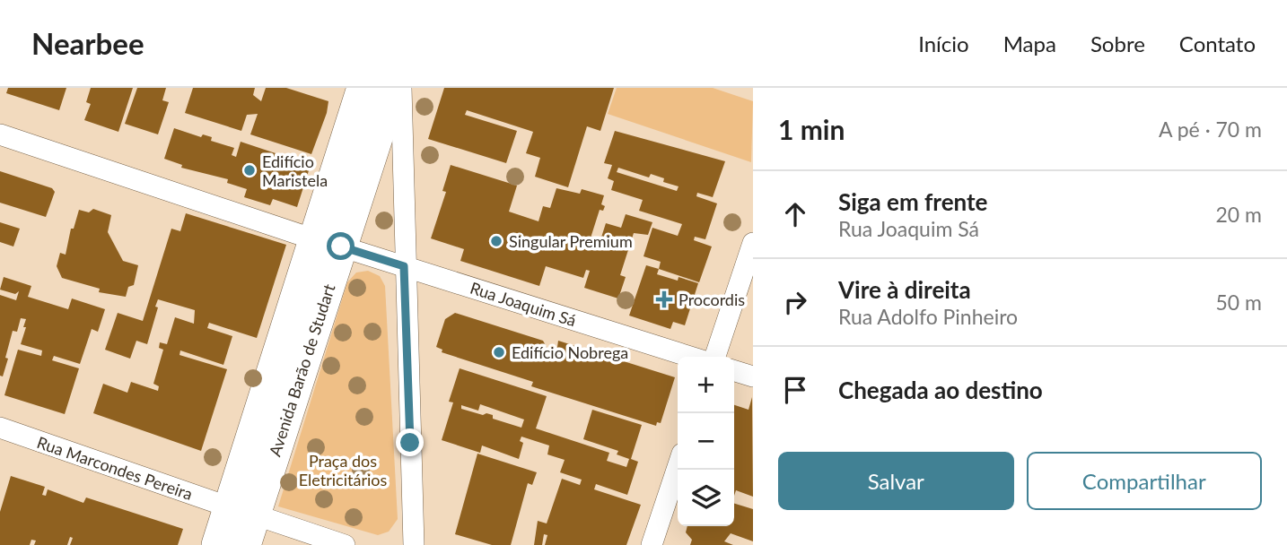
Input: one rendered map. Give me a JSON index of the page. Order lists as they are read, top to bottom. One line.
{"streets":{"main road":["Avenida Barão de Studart"],"street":["Rua Joaquim Sá","Rua Marcondes Pereira"]},"crossings":[["Rua Joaquim Sá","Avenida Barão de Studart"],["Avenida Barão de Studart","Rua Marcondes Pereira"]],"parks":["Praça dos Eletricitários"],"places":{"other":["Edifício Maristela","Singular Premium","Edifício Nobrega"],"health":["Procordis"]},"page":{"header":"Nearbee","nav":["Início","Mapa","Sobre","Contato"],"heading":["1 min","A pé · 70 m"],"list":[["Siga em frente","Rua Joaquim Sá","20 m"],["Vire à direita","Rua Adolfo Pinheiro","50 m"],"Chegada ao destino"],"map_buttons":["+","−"],"buttons":["Salvar","Compartilhar"]}}
